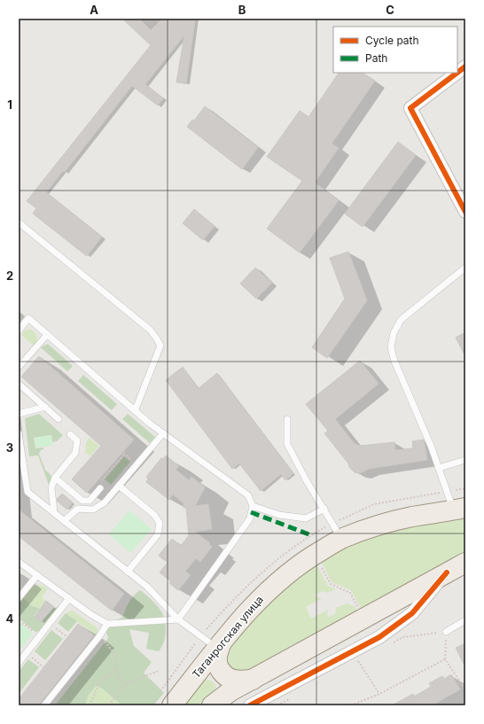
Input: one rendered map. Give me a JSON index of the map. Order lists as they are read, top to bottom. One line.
{"streets":{"main road":["Таганрогская улица"]},"legend":["Cycle path","Path"],"grid":{"columns":["A","B","C"],"rows":["1","2","3","4"]}}
